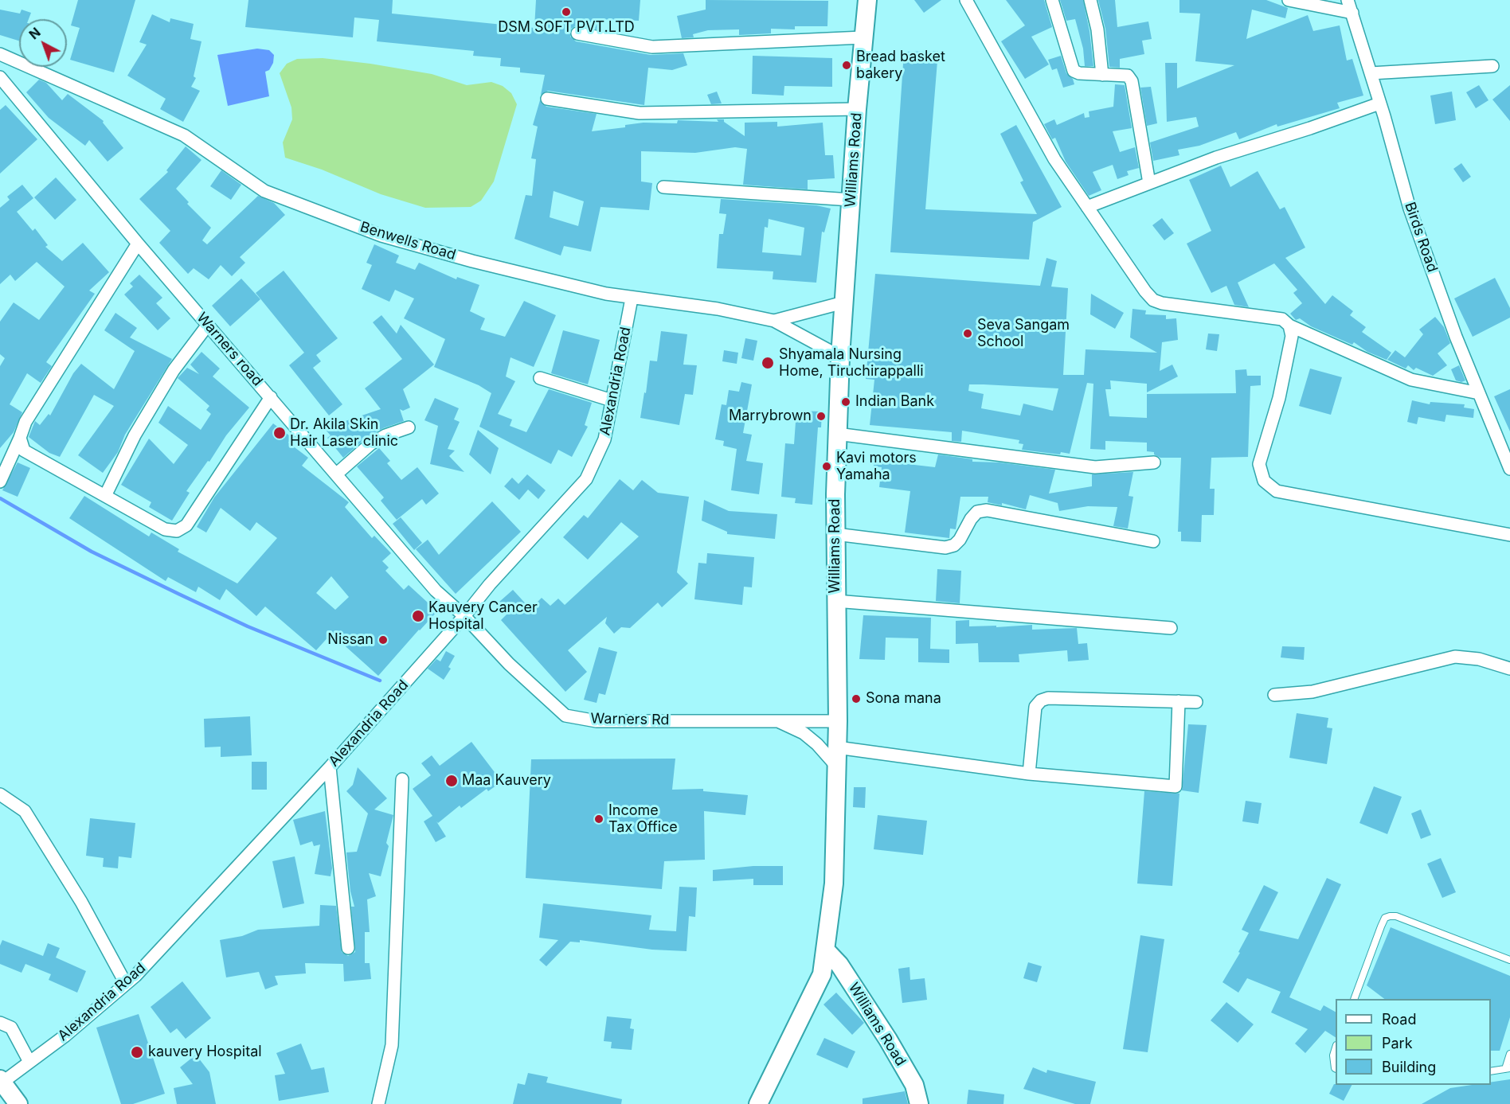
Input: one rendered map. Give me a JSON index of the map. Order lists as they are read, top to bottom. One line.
{"streets":{"street":["Williams Road","Birds Road","Benwells Road","Warners road","Alexandria Road","Warners Rd"]},"crossings":[["Williams Road","Benwells Road"],["Williams Road","Warners Rd"],["Benwells Road","Alexandria Road"],["Warners road","Alexandria Road"],["Warners road","Warners Rd"],["Alexandria Road","Warners Rd"]],"places":["DSM SOFT PVT.LTD","Bread basket bakery","Seva Sangam School","Shyamala Nursing Home, Tiruchirappalli","Indian Bank","Marrybrown","Dr. Akila Skin Hair Laser clinic","Kavi motors Yamaha","Kauvery Cancer Hospital","Nissan","Sona mana","Maa Kauvery","Income Tax Office","kauvery Hospital"],"legend":["Road","Park","Building"],"north":"top left"}
